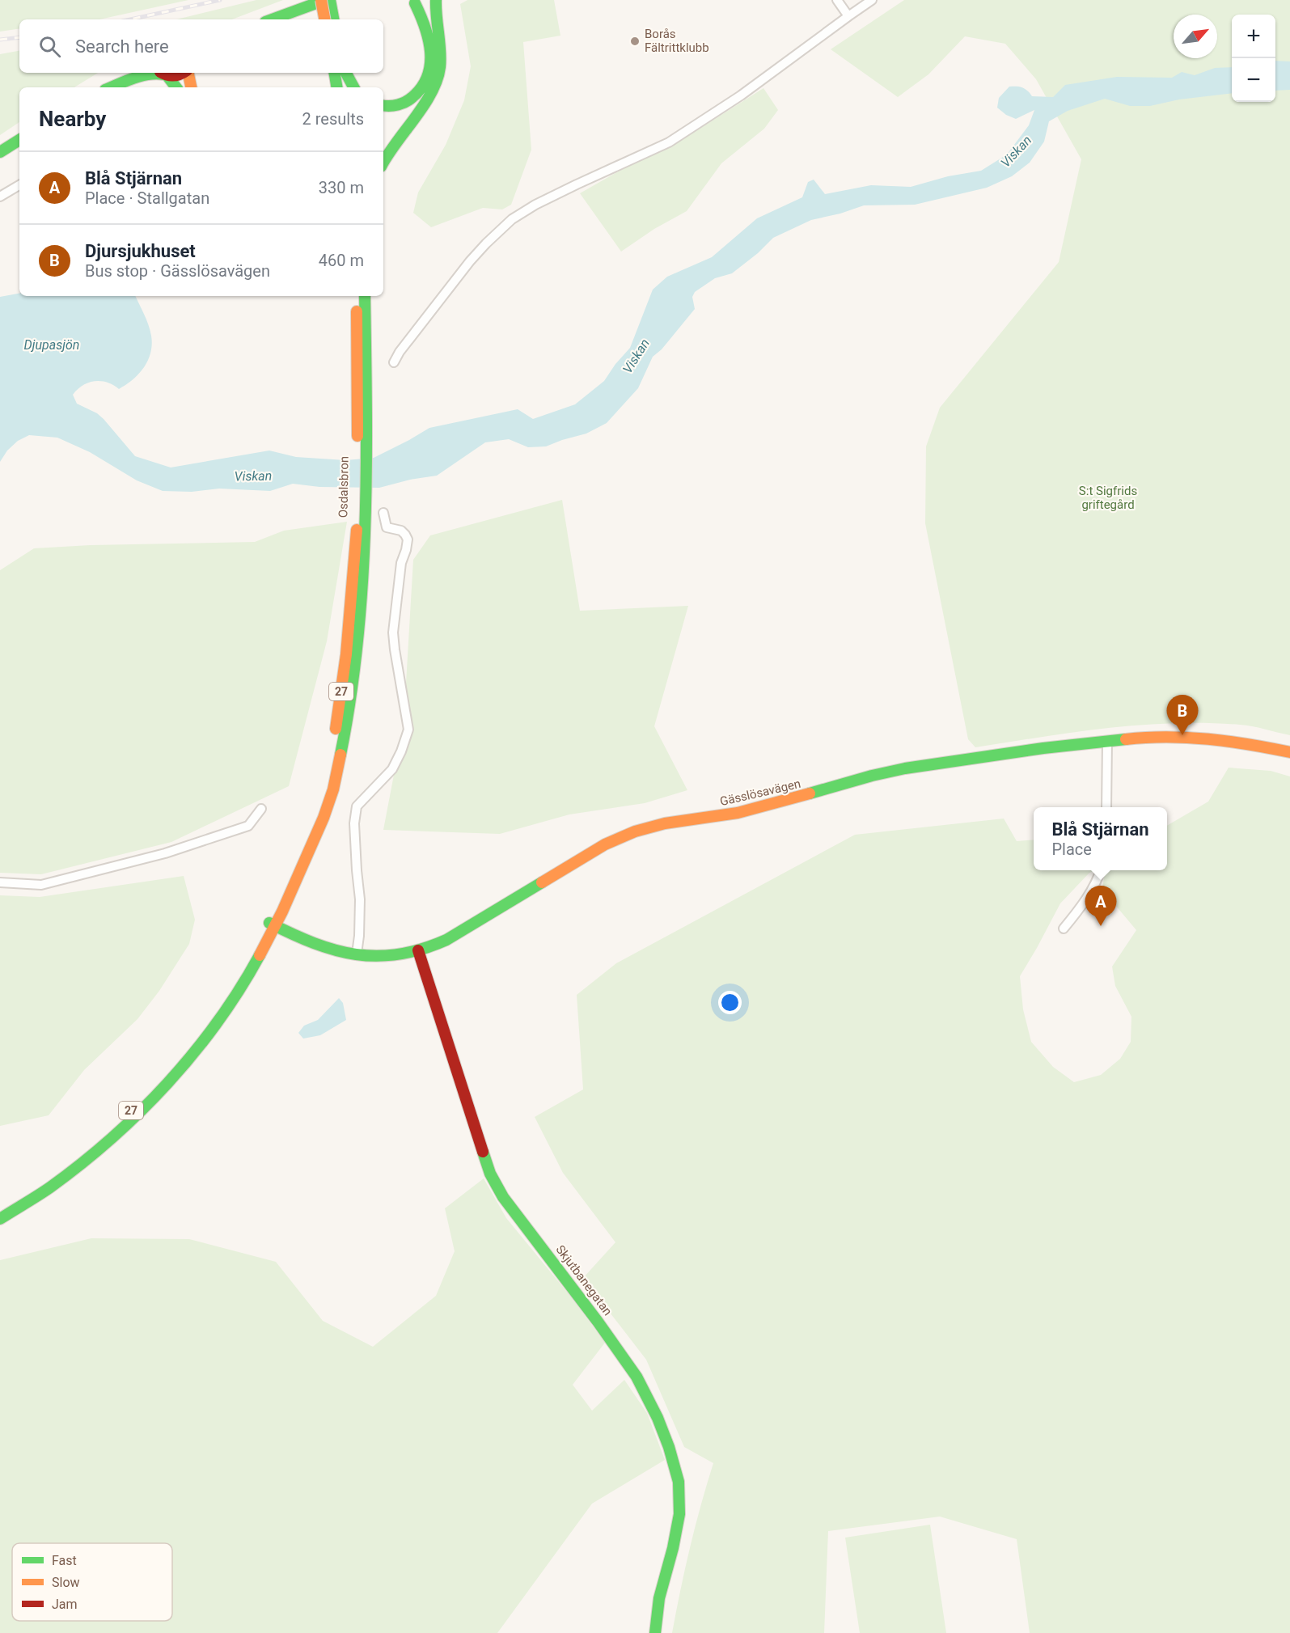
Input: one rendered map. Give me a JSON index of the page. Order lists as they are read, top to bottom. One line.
{"streets":{"main road":["Osdalsbron","27","Gässlösavägen","Skjutbanegatan"]},"crossings":[["Osdalsbron","27"],["Osdalsbron","Gässlösavägen"],["27","Gässlösavägen"],["Gässlösavägen","Skjutbanegatan"]],"water":["Viskan","Djupasjön"],"parks":["S:t Sigfrids griftegård"],"places":["Borås Fältrittklubb"],"legend":["Fast","Slow","Jam"],"north":"top right","page":{"map_buttons":["+","−"],"search":"Search here","heading":["Nearby","2 results"],"list":[{"mark":"A","name":"Blå Stjärnan","note":"Place · Stallgatan","value":"330 m"},{"mark":"B","name":"Djursjukhuset","note":"Bus stop · Gässlösavägen","value":"460 m"}],"pins":["B","A"],"popup":["Blå Stjärnan","Place"]}}
